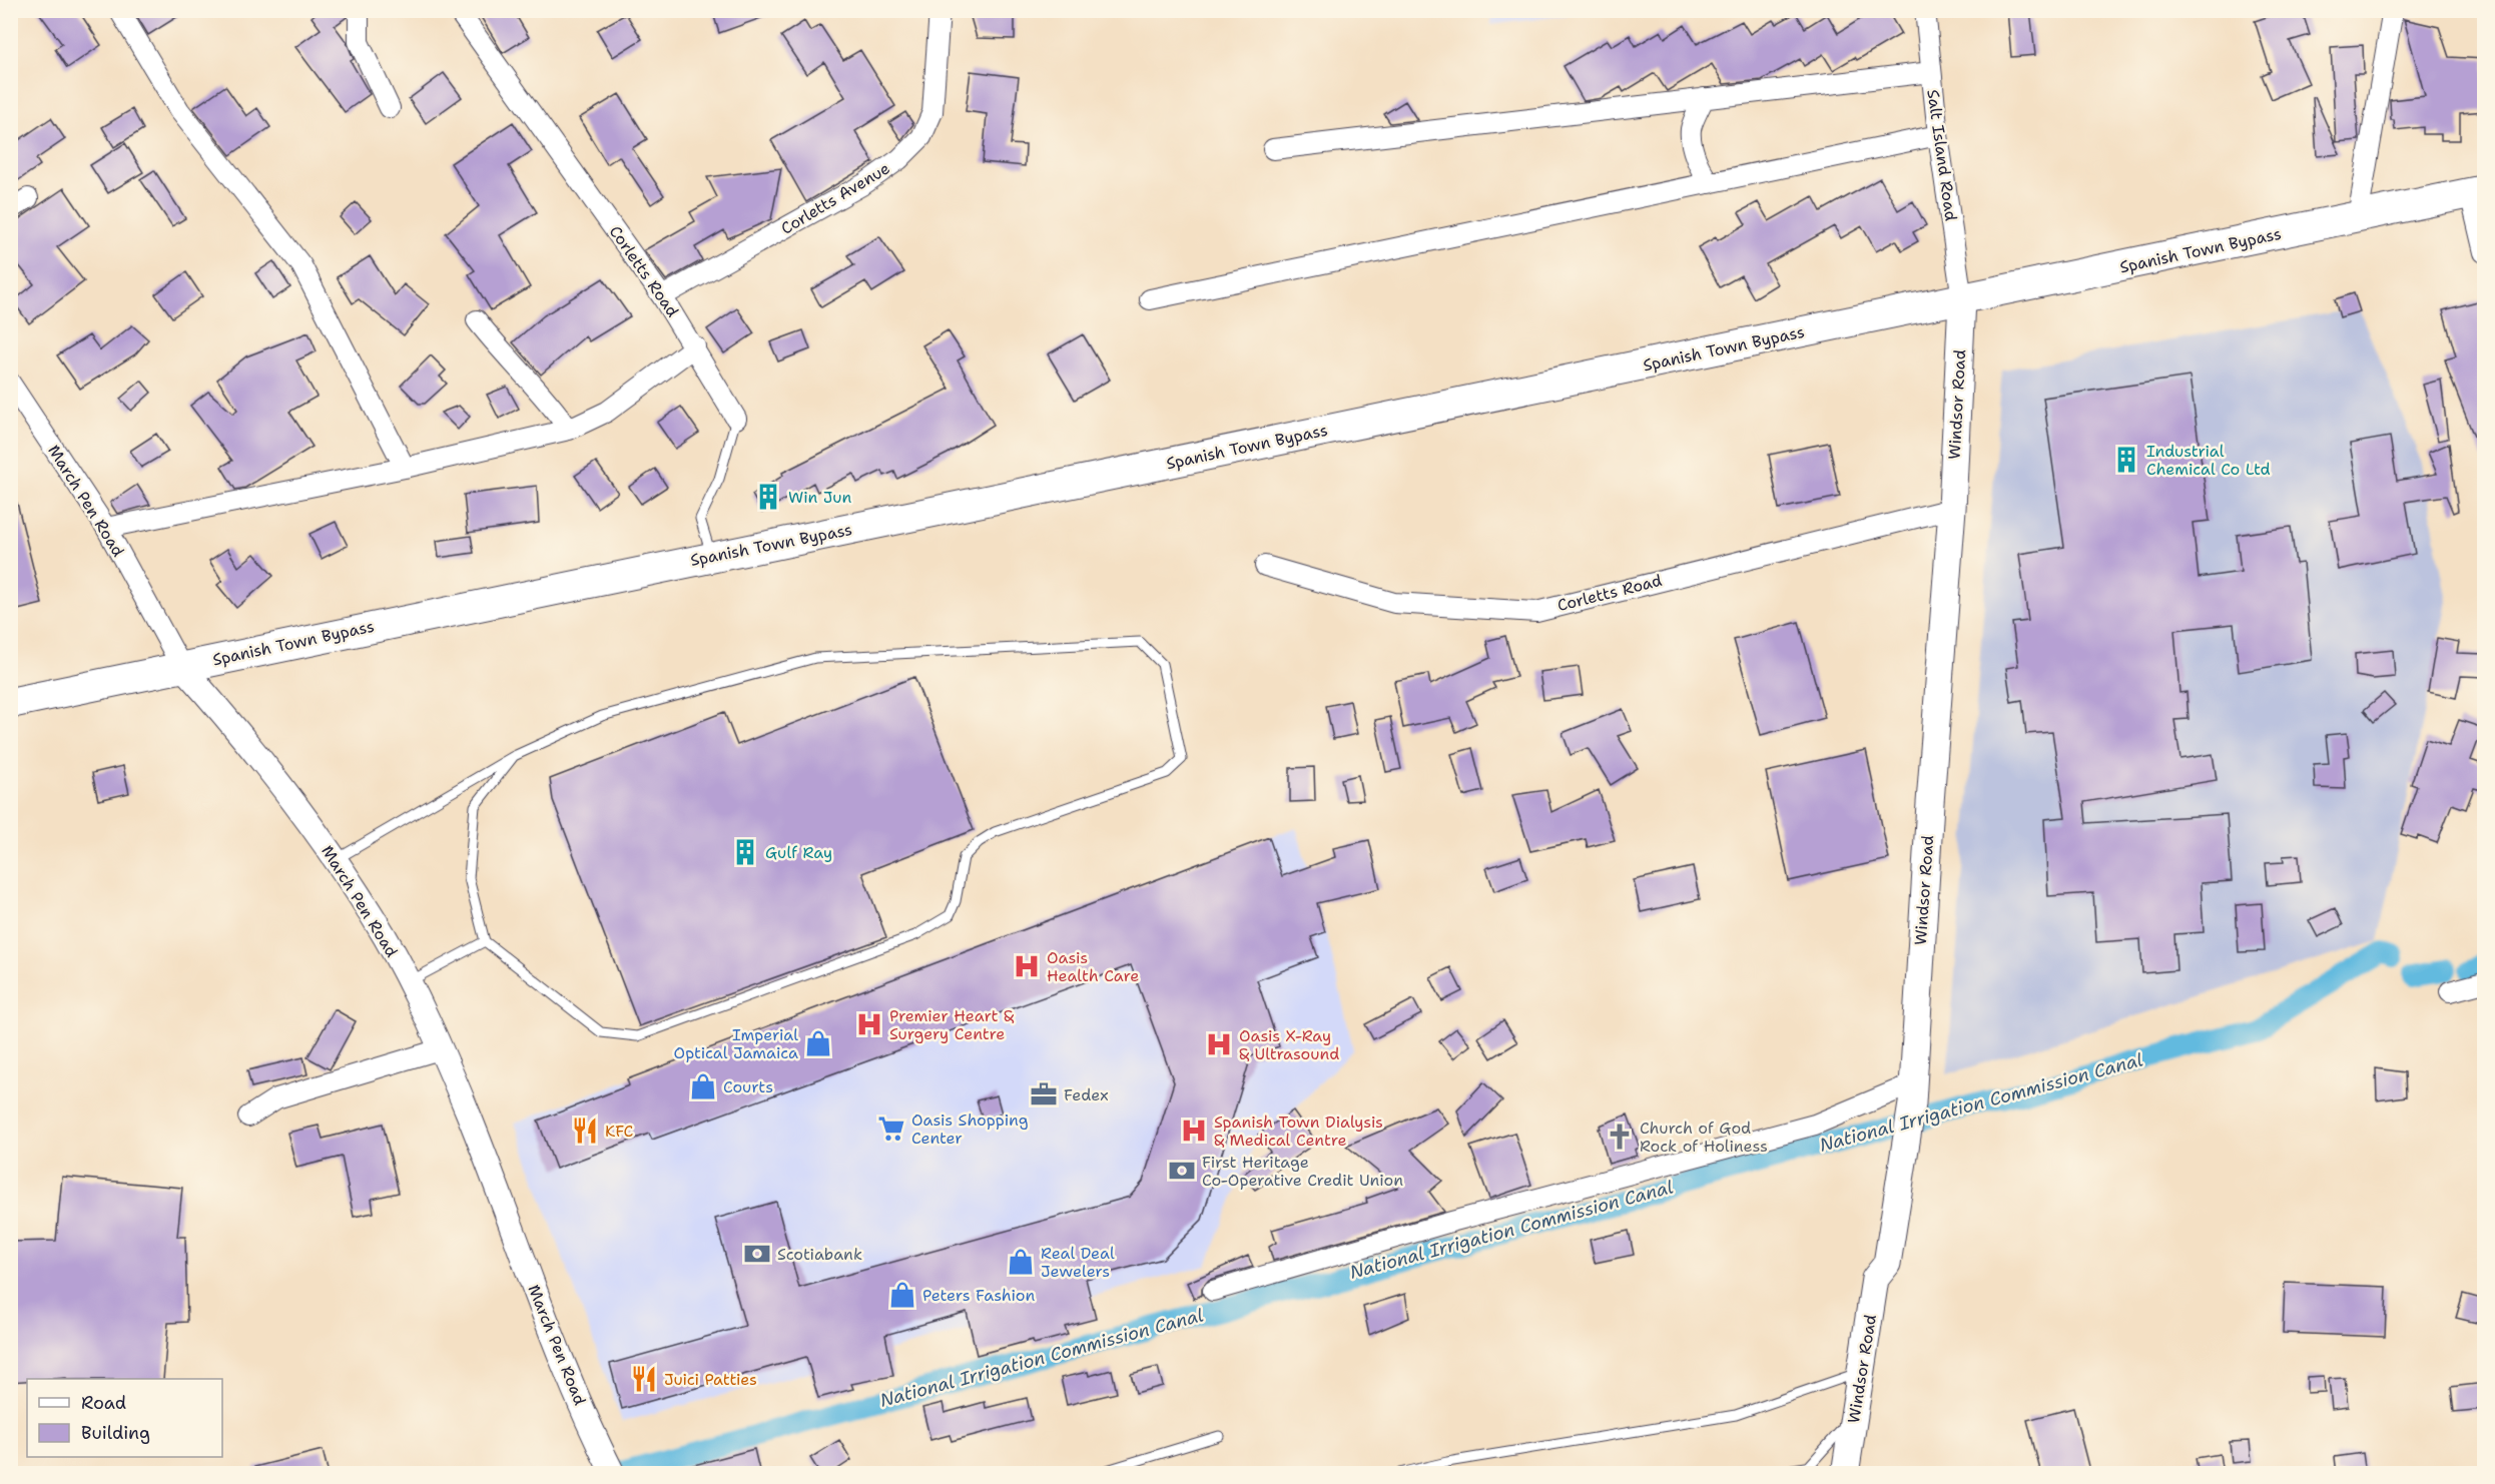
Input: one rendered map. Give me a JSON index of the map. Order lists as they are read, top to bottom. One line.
{"streets":{"main road":["Spanish Town Bypass","Windsor Road"],"street":["Salt Island Road","Corletts Avenue","Corletts Road","March Pen Road"]},"crossings":[["Salt Island Road","Spanish Town Bypass"],["Salt Island Road","Windsor Road"],["Corletts Avenue","Corletts Road"],["Spanish Town Bypass","Corletts Road"],["Spanish Town Bypass","Windsor Road"],["Spanish Town Bypass","March Pen Road"],["Corletts Road","Windsor Road"]],"water":["National Irrigation Commission Canal"],"places":{"building":["Industrial Chemical Co Ltd","Win Jun","Gulf Ray"],"hospital":["Oasis Health Care","Premier Heart & Surgery Centre","Oasis X-Ray & Ultrasound","Spanish Town Dialysis & Medical Centre"],"shop":["Imperial Optical Jamaica","Courts","Real Deal Jewelers","Peters Fashion"],"office":["Fedex"],"supermarket":["Oasis Shopping Center"],"restaurant":["KFC","Juici Patties"],"church":["Church of God Rock of Holiness"],"bank":["First Heritage Co-Operative Credit Union","Scotiabank"]},"legend":["Road","Building"]}
